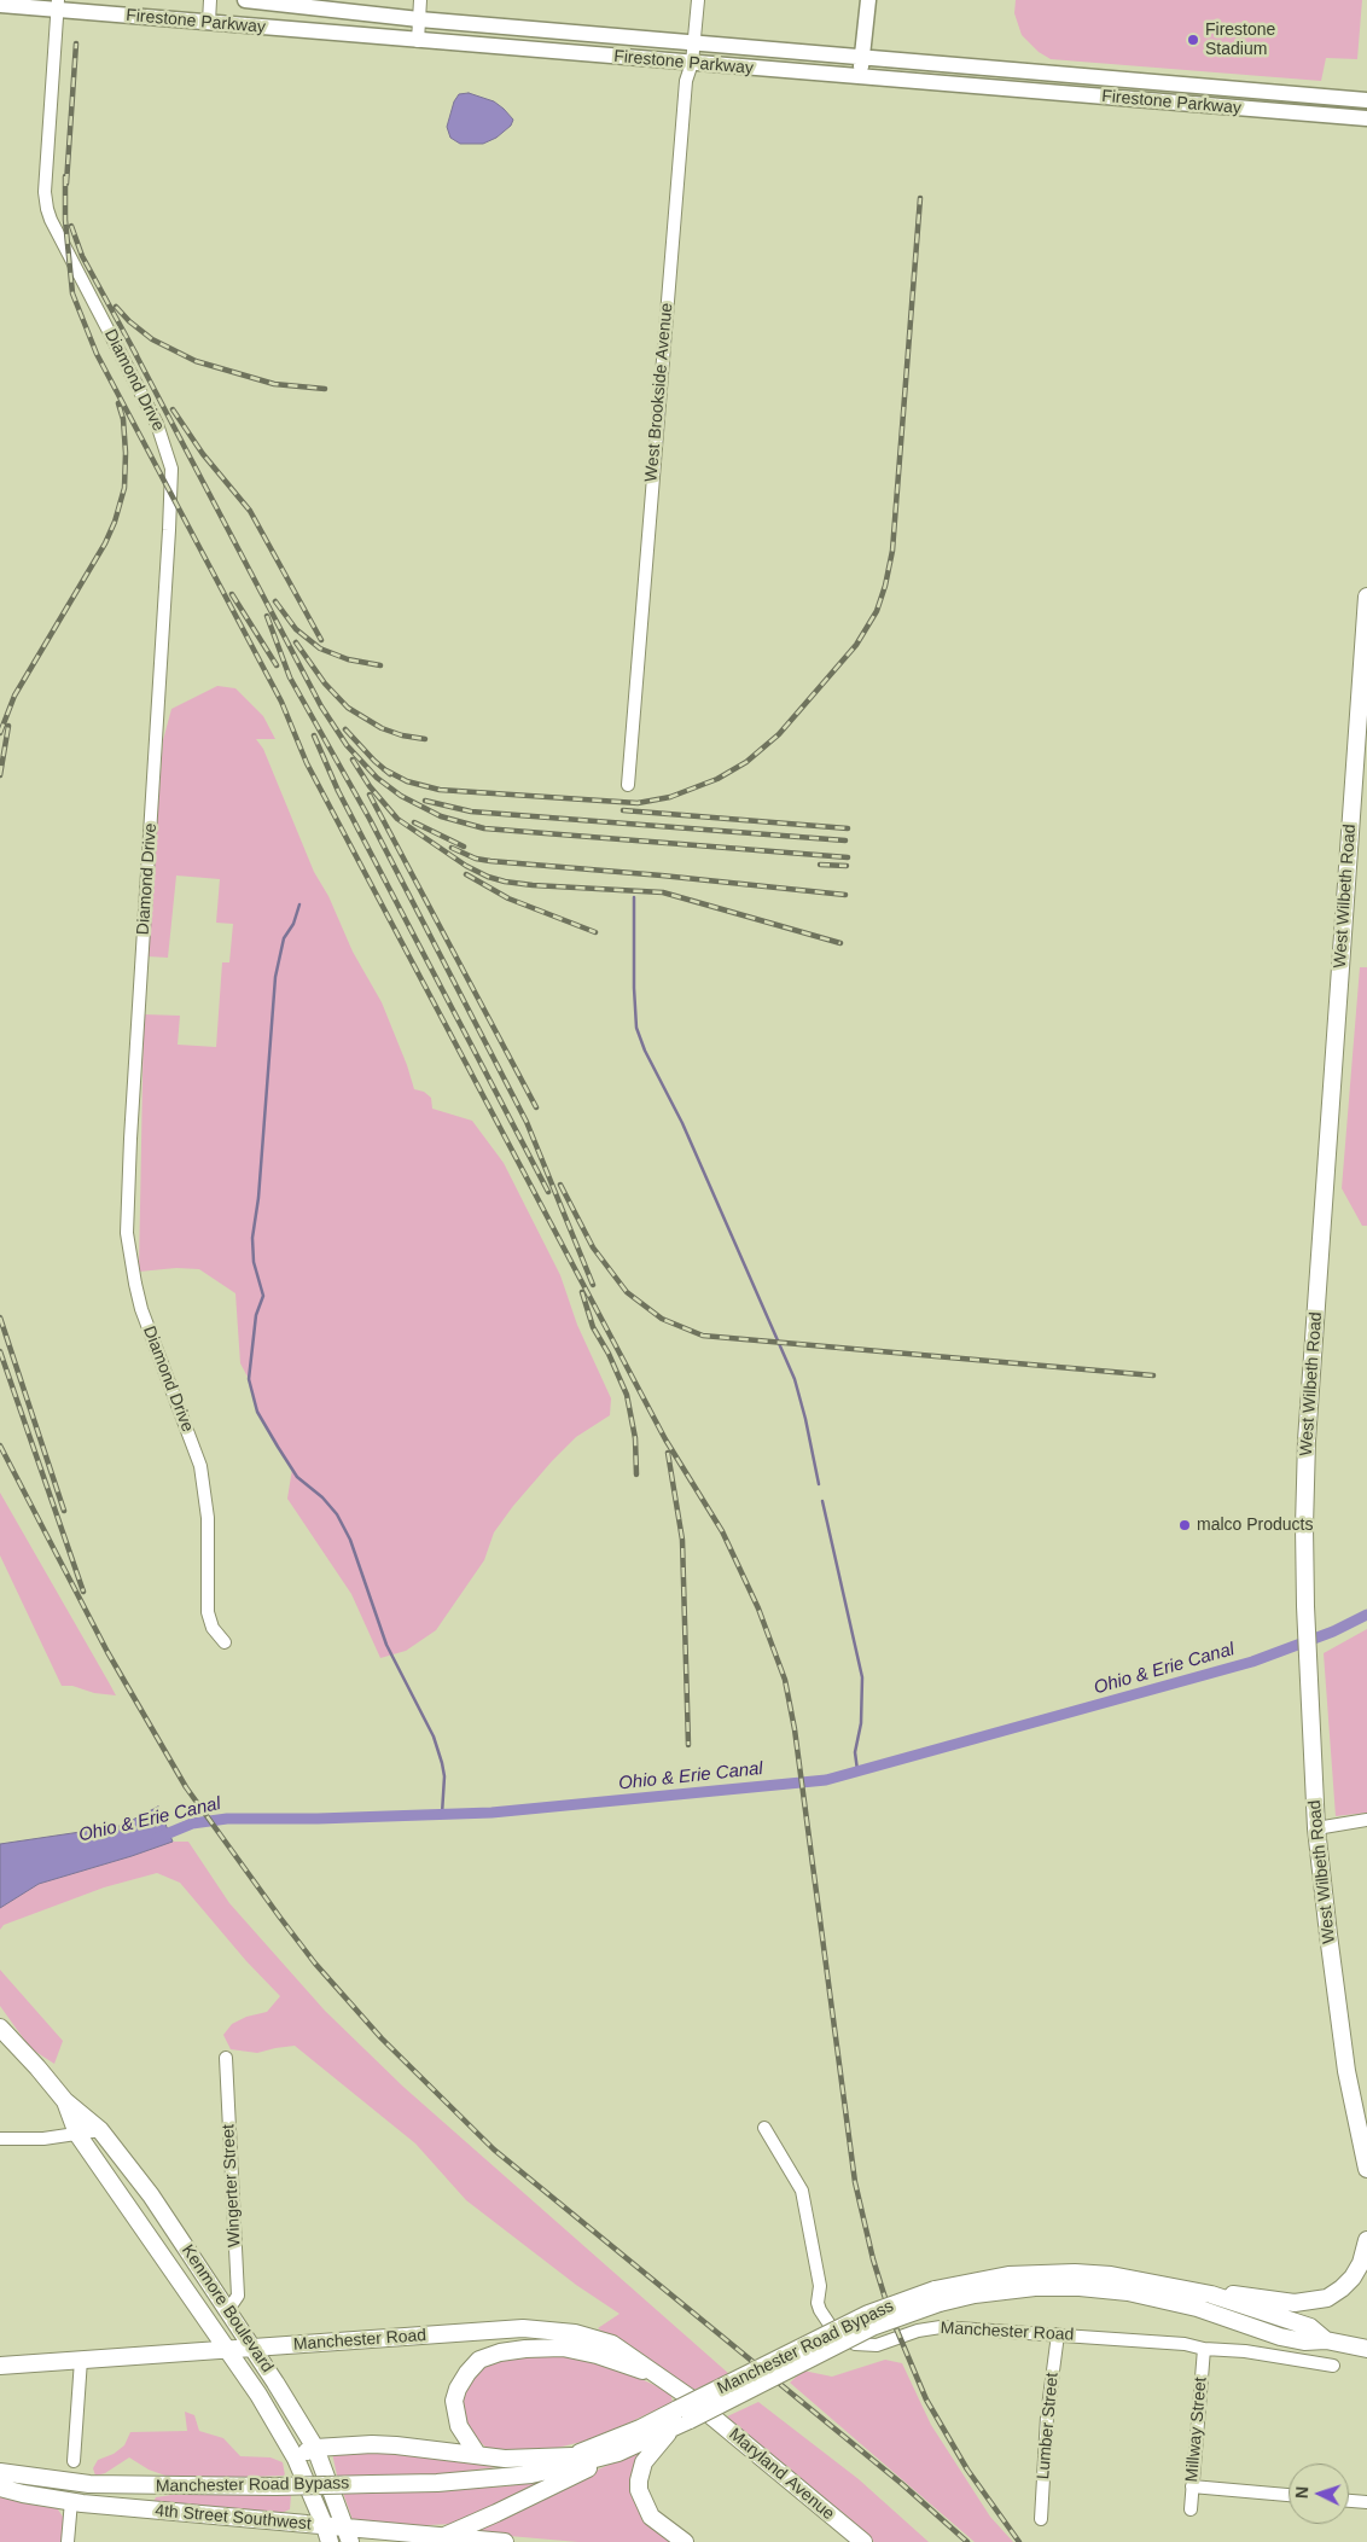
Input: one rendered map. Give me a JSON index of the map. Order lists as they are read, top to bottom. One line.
{"streets":{"main road":["West Wilbeth Road","Kenmore Boulevard","Manchester Road","Manchester Road Bypass","Maryland Avenue","4th Street Southwest"],"street":["Firestone Parkway","Diamond Drive","West Brookside Avenue","Wingerter Street","Lumber Street","Millway Street"]},"crossings":[["Firestone Parkway","Diamond Drive"],["Firestone Parkway","West Brookside Avenue"],["Wingerter Street","Kenmore Boulevard"],["Kenmore Boulevard","Manchester Road"],["Kenmore Boulevard","4th Street Southwest"],["Manchester Road","Manchester Road Bypass"],["Manchester Road","Lumber Street"],["Manchester Road","Millway Street"],["Manchester Road","Maryland Avenue"],["Manchester Road Bypass","Maryland Avenue"]],"water":["Ohio & Erie Canal"],"places":["Firestone Stadium","malco Products"],"north":"left"}
